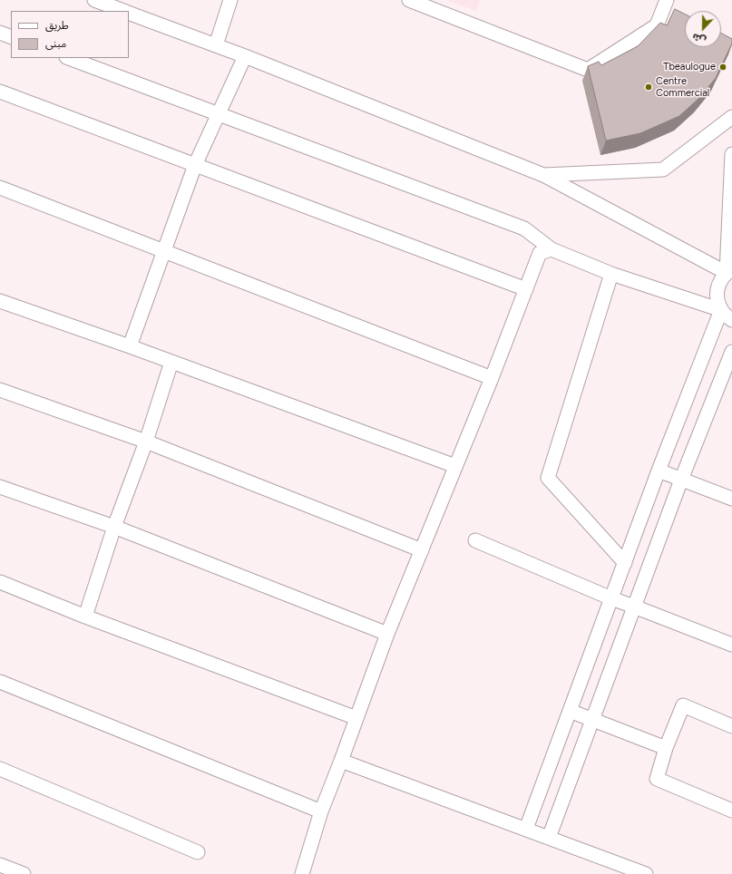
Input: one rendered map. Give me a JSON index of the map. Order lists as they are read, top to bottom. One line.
{"places":["Tbeaulogue","Centre Commercial"],"legend":["طريق","مبنى"],"north":"bottom"}
